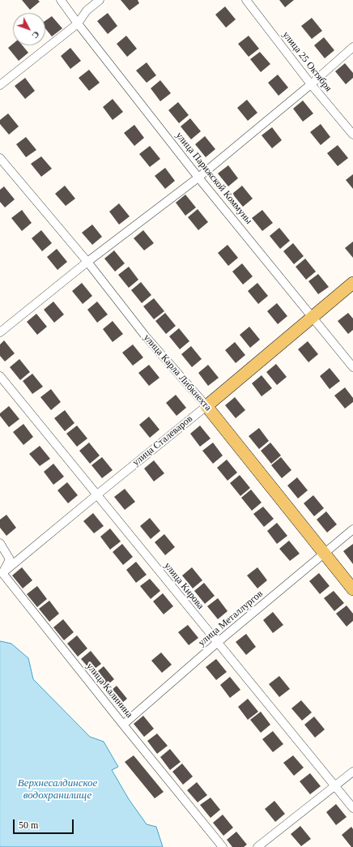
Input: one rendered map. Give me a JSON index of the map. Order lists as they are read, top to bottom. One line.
{"streets":{"main road":["улица Карла Либкнехта","улица Сталеваров"],"street":["улица 25 Октября","улица Парижской Коммуны","улица Кирова","улица Металлургов","улица Калинина"]},"crossings":[["улица Парижской Коммуны","улица Сталеваров"],["улица Карла Либкнехта","улица Сталеваров"],["улица Карла Либкнехта","улица Металлургов"],["улица Сталеваров","улица Кирова"],["улица Сталеваров","улица Калинина"],["улица Кирова","улица Металлургов"],["улица Металлургов","улица Калинина"]],"water":["Верхнесалдинское водохранилище"],"scale_bar":"50 m","north":"bottom right"}
